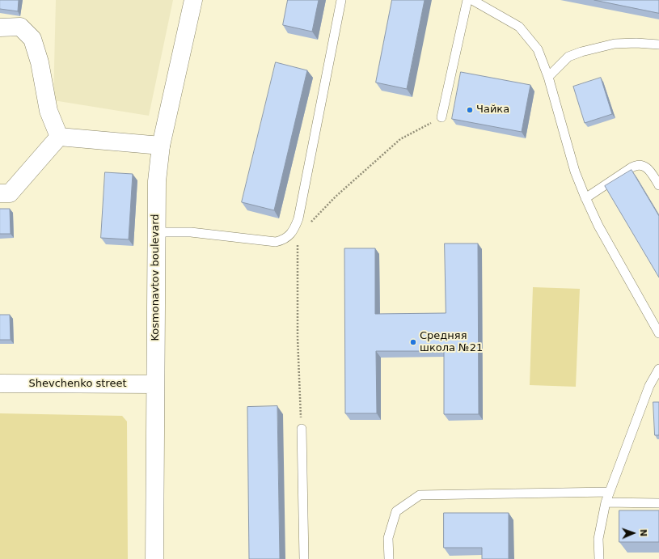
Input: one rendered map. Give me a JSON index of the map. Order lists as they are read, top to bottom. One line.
{"streets":{"street":["Kosmonavtov boulevard","Shevchenko street"]},"crossings":[["Kosmonavtov boulevard","Shevchenko street"]],"places":["Чайка","Средняя школа №21"],"north":"right"}
